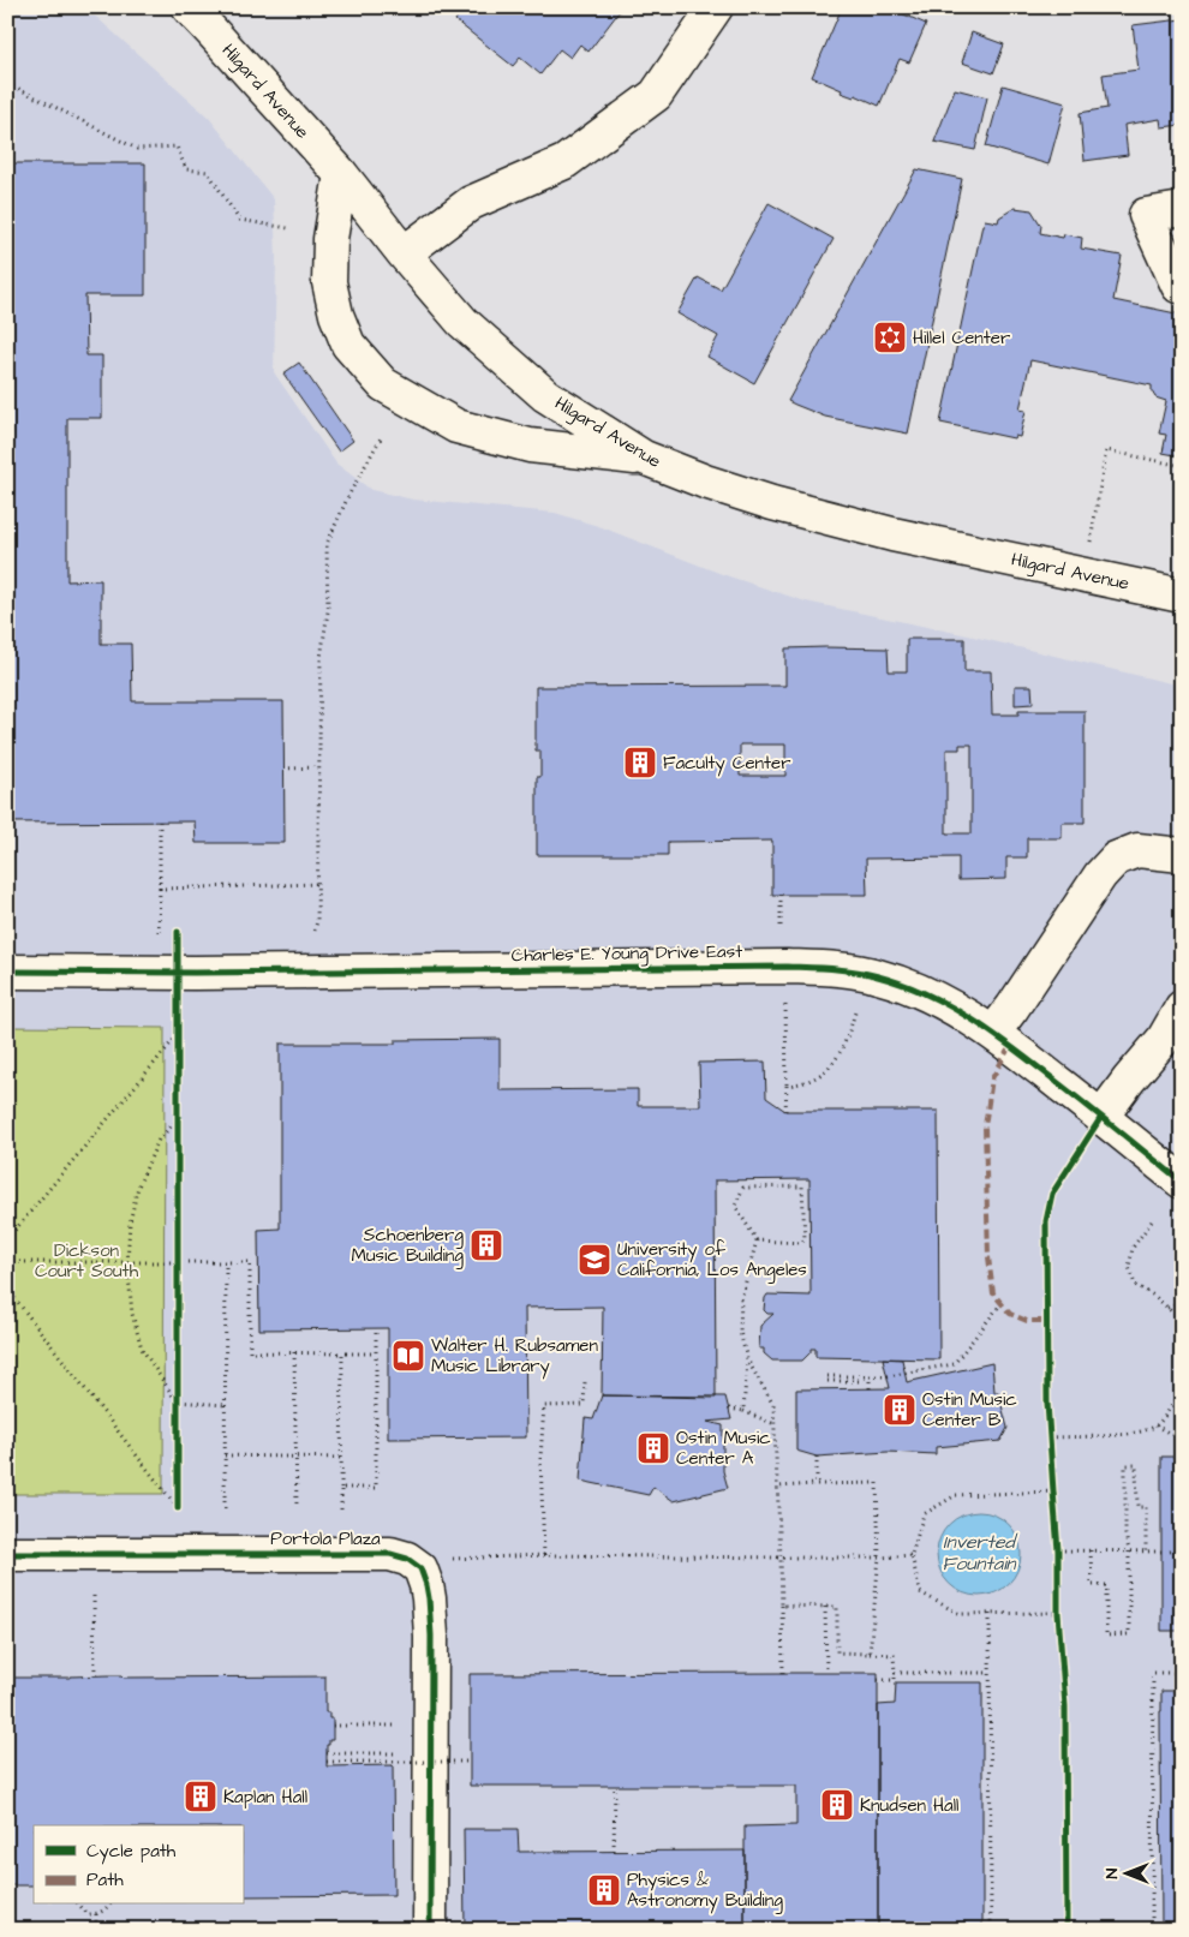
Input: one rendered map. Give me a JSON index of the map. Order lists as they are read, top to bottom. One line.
{"streets":{"street":["Hilgard Avenue","Charles E. Young Drive East","Portola Plaza"]},"water":["Inverted Fountain"],"parks":["Dickson Court South"],"places":{"synagogue":["Hillel Center"],"building":["Faculty Center","Schoenberg Music Building","Ostin Music Center B","Ostin Music Center A","Kaplan Hall","Knudsen Hall","Physics & Astronomy Building"],"school or university":["University of California, Los Angeles"],"library":["Walter H. Rubsamen Music Library"]},"legend":["Cycle path","Path"],"north":"left"}
